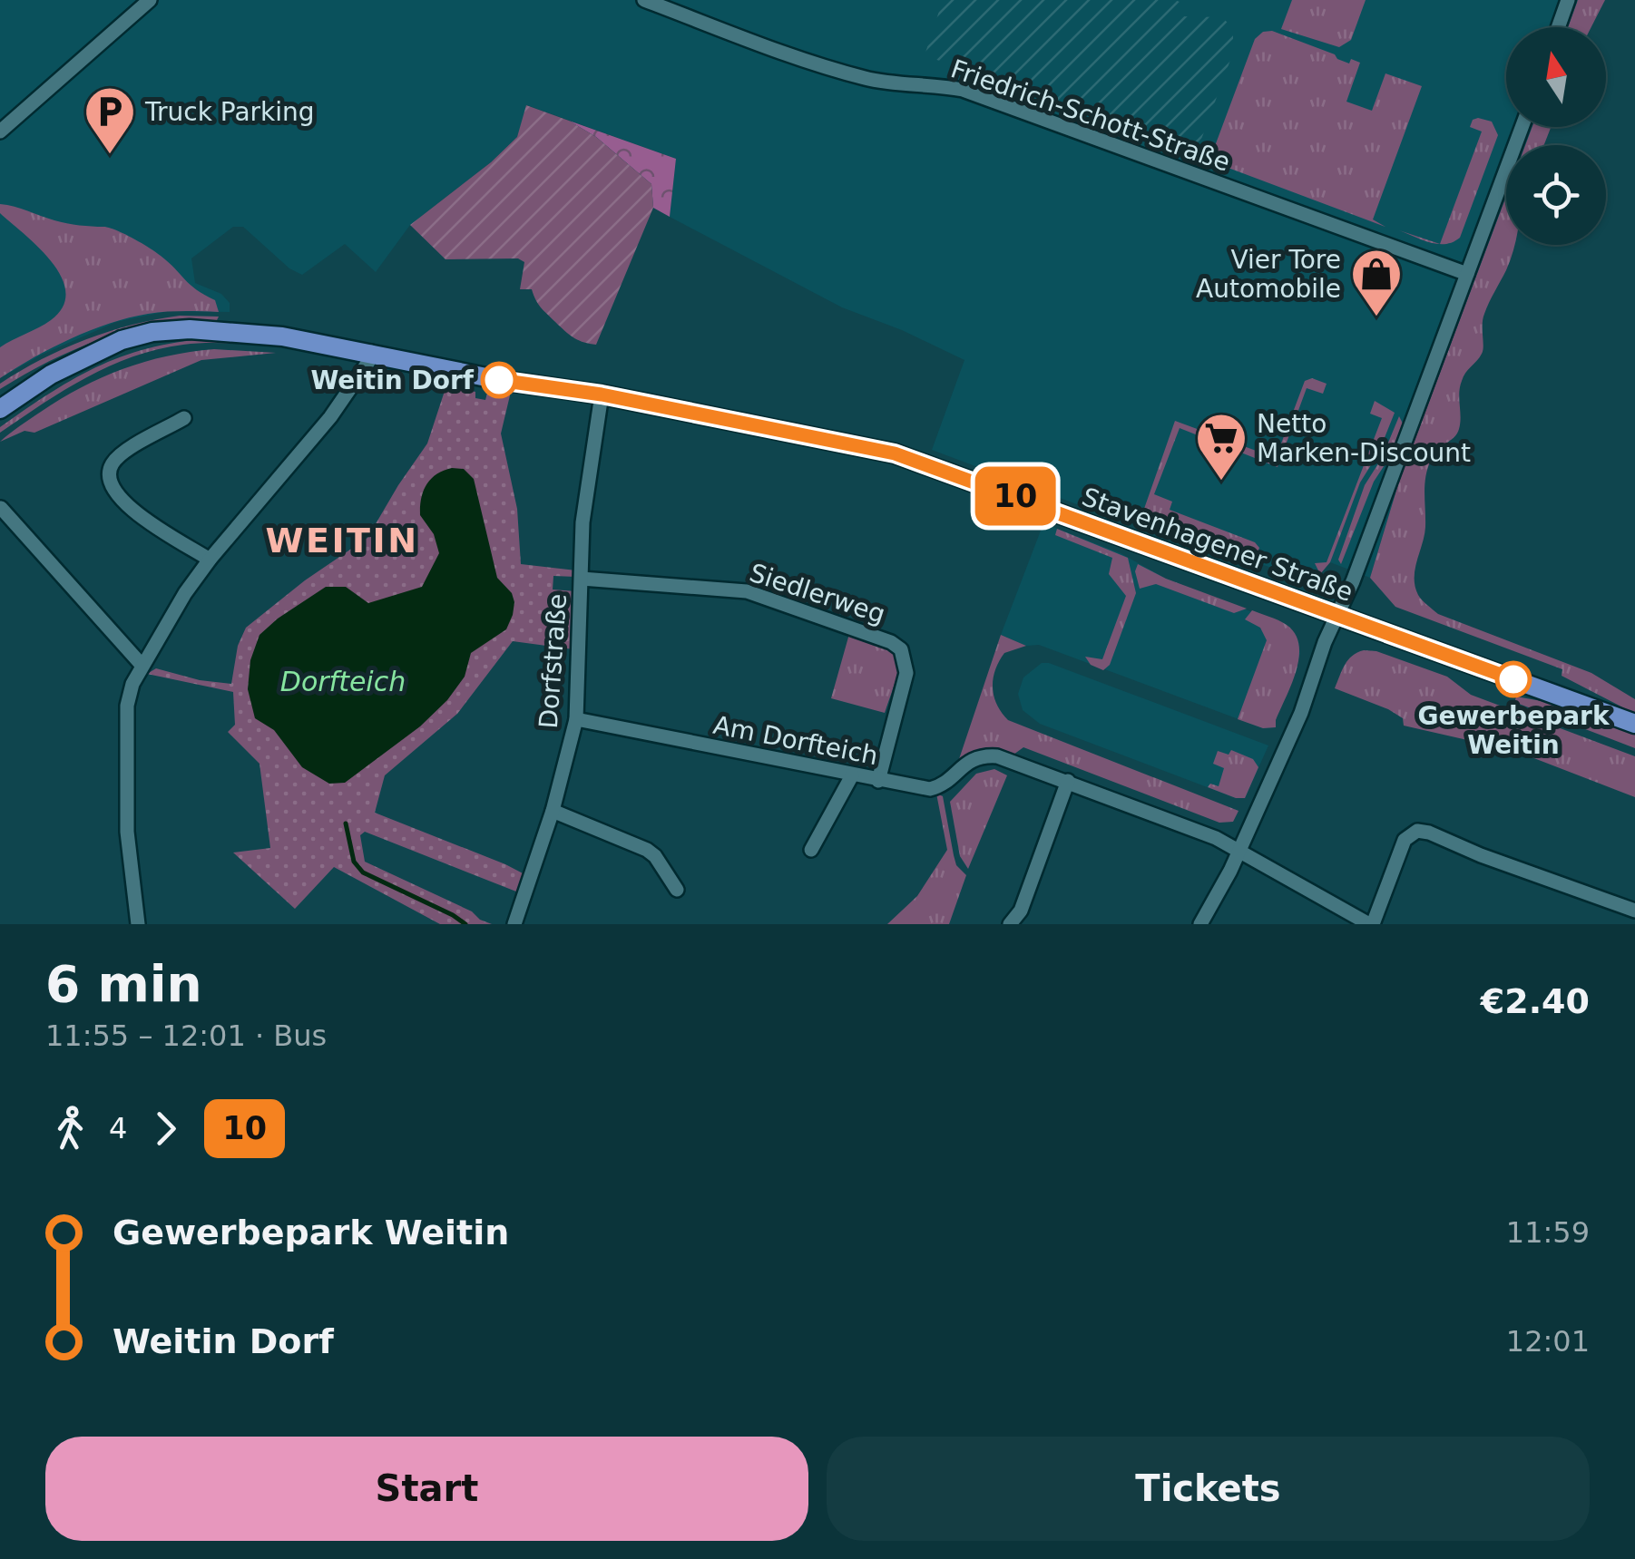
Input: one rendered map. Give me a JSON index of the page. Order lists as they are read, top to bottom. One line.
{"streets":{"main road":["Stavenhagener Straße"],"street":["Friedrich-Schott-Straße","Siedlerweg","Dorfstraße","Am Dorfteich"]},"crossings":[["Stavenhagener Straße","Dorfstraße"],["Siedlerweg","Dorfstraße"],["Siedlerweg","Am Dorfteich"],["Dorfstraße","Am Dorfteich"]],"districts":["WEITIN"],"water":["Dorfteich"],"places":{"parking":["Truck Parking"],"shop":["Vier Tore Automobile"],"other":["Weitin Dorf","Gewerbepark Weitin"],"supermarket":["Netto Marken-Discount"]},"lines":["bus line 10"],"north":"top","page":{"on_map":"10","heading":["6 min","11:55 – 12:01 · Bus","€2.40"],"legs":["4","10"],"list":[{"name":"Gewerbepark Weitin","value":"11:59"},{"name":"Weitin Dorf","value":"12:01"}],"buttons":["Start","Tickets"]}}
